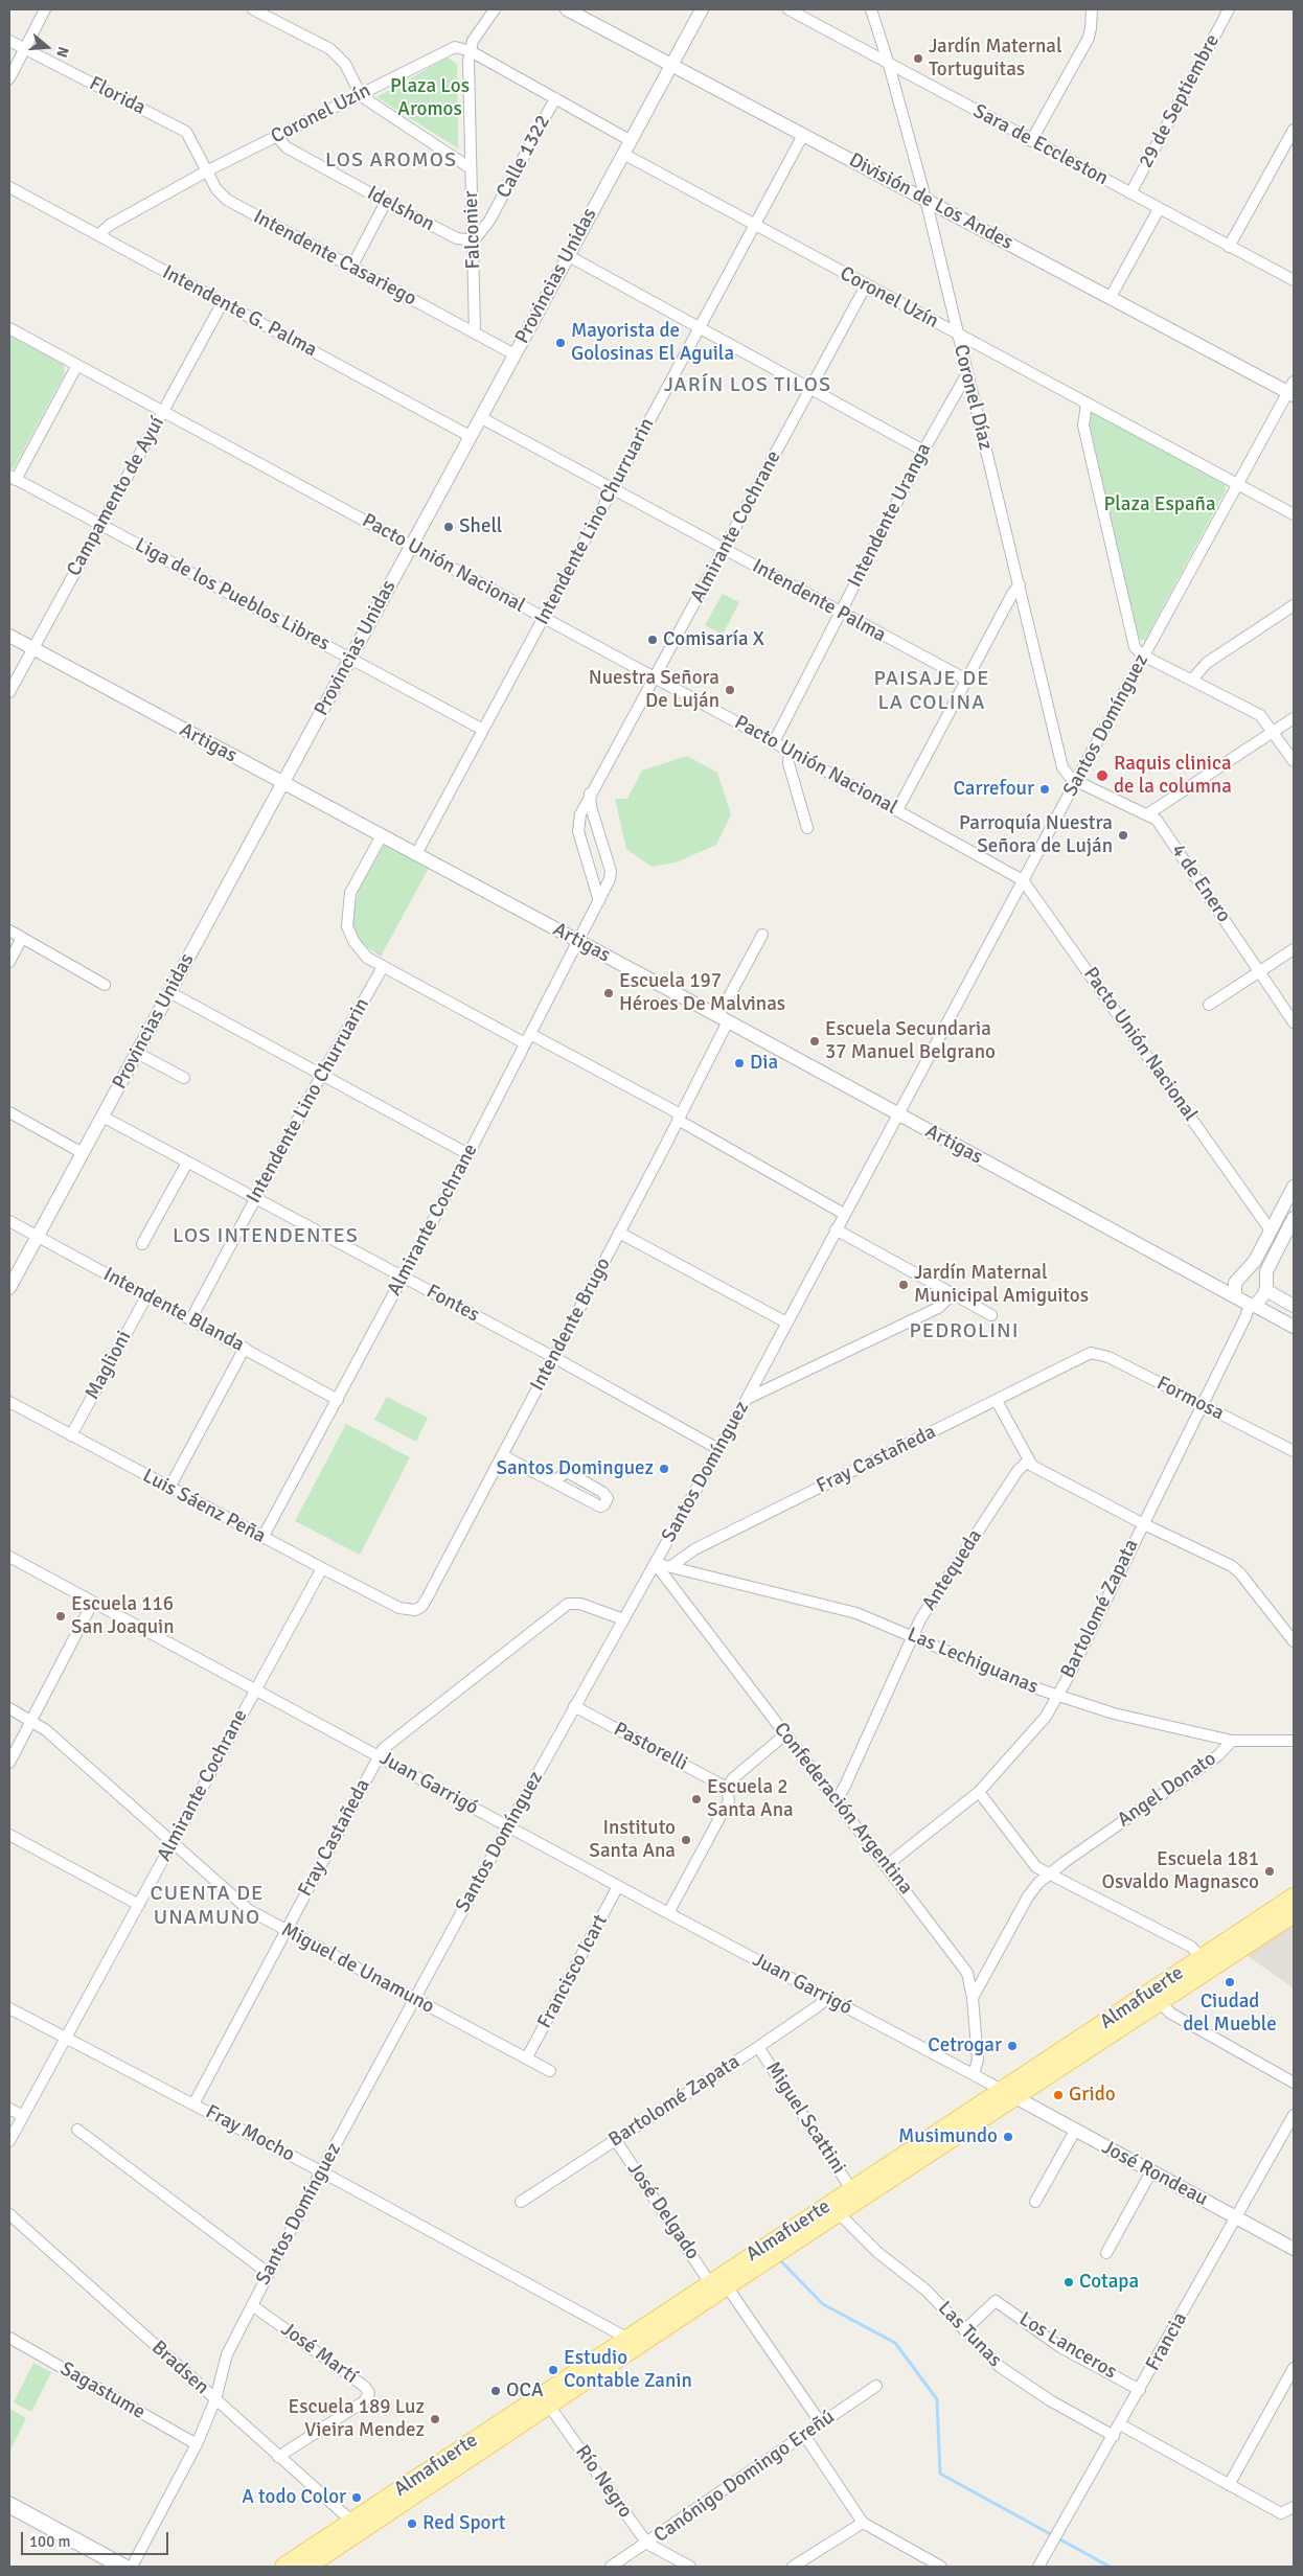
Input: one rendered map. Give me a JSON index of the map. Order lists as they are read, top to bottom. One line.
{"streets":{"main road":["Almafuerte"],"street":["Florida","29 de Septiembre","Coronel Uzín","Sara de Eccleston","Calle 1322","División de Los Andes","Idelshon","Falconier","Intendente Casariego","Provincias Unidas","Intendente G. Palma","Coronel Díaz","Campamento de Ayuí","Intendente Uranga","Intendente Lino Churruarin","Almirante Cochrane","Pacto Unión Nacional","Liga de los Pueblos Libres","Intendente Palma","Santos Domínguez","Artigas","4 de Enero","Fontes","Intendente Blanda","Intendente Brugo","Maglioni","Formosa","Fray Castañeda","Luis Sáenz Peña","Antequeda","Bartolomé Zapata","Las Lechiguanas","Pastorelli","Juan Garrigó","Angel Donato","Confederación Argentina","Miguel de Unamuno","Francisco Icart","Miguel Scattini","Fray Mocho","José Rondeau","José Delgado","Las Tunas","Francia","Los Lanceros","José Martí","Bradsen","Sagastume","Canónigo Domingo Ereñú","Río Negro"]},"crossings":[["Florida","Coronel Uzín"],["Florida","Intendente Casariego"],["29 de Septiembre","Sara de Eccleston"],["Coronel Uzín","Calle 1322"],["Coronel Uzín","Idelshon"],["Coronel Uzín","Falconier"],["Coronel Uzín","Intendente Casariego"],["Coronel Uzín","Provincias Unidas"],["Coronel Uzín","Intendente G. Palma"],["Coronel Uzín","Coronel Díaz"],["Coronel Uzín","Intendente Lino Churruarin"],["Coronel Uzín","Almirante Cochrane"],["Coronel Uzín","Santos Domínguez"],["Sara de Eccleston","Coronel Díaz"],["Calle 1322","Idelshon"],["Calle 1322","Falconier"],["División de Los Andes","Provincias Unidas"],["División de Los Andes","Coronel Díaz"],["División de Los Andes","Intendente Lino Churruarin"],["División de Los Andes","Santos Domínguez"],["Idelshon","Falconier"],["Falconier","Intendente Casariego"],["Provincias Unidas","Intendente G. Palma"],["Provincias Unidas","Pacto Unión Nacional"],["Provincias Unidas","Liga de los Pueblos Libres"],["Provincias Unidas","Intendente Palma"],["Provincias Unidas","Artigas"],["Provincias Unidas","Fontes"],["Provincias Unidas","Intendente Blanda"],["Intendente G. Palma","Campamento de Ayuí"],["Coronel Díaz","Intendente Uranga"],["Coronel Díaz","Santos Domínguez"],["Coronel Díaz","4 de Enero"],["Campamento de Ayuí","Pacto Unión Nacional"],["Campamento de Ayuí","Liga de los Pueblos Libres"],["Campamento de Ayuí","Artigas"],["Intendente Uranga","Pacto Unión Nacional"],["Intendente Uranga","Intendente Palma"],["Intendente Lino Churruarin","Pacto Unión Nacional"],["Intendente Lino Churruarin","Liga de los Pueblos Libres"],["Intendente Lino Churruarin","Intendente Palma"],["Intendente Lino Churruarin","Artigas"],["Intendente Lino Churruarin","Fontes"],["Intendente Lino Churruarin","Intendente Blanda"],["Almirante Cochrane","Pacto Unión Nacional"],["Almirante Cochrane","Intendente Palma"],["Almirante Cochrane","Artigas"],["Almirante Cochrane","Fontes"],["Almirante Cochrane","Intendente Blanda"],["Almirante Cochrane","Luis Sáenz Peña"],["Almirante Cochrane","Juan Garrigó"],["Almirante Cochrane","Miguel de Unamuno"],["Almirante Cochrane","Fray Mocho"],["Pacto Unión Nacional","Santos Domínguez"],["Santos Domínguez","Artigas"],["Santos Domínguez","4 de Enero"],["Santos Domínguez","Fontes"],["Santos Domínguez","Fray Castañeda"],["Santos Domínguez","Las Lechiguanas"],["Santos Domínguez","Pastorelli"],["Santos Domínguez","Juan Garrigó"],["Santos Domínguez","Confederación Argentina"],["Santos Domínguez","Miguel de Unamuno"],["Santos Domínguez","Fray Mocho"],["Santos Domínguez","José Martí"],["Santos Domínguez","Bradsen"],["Santos Domínguez","Sagastume"],["Artigas","Intendente Brugo"],["Artigas","Bartolomé Zapata"],["Fontes","Intendente Brugo"],["Intendente Blanda","Maglioni"],["Intendente Brugo","Luis Sáenz Peña"],["Maglioni","Luis Sáenz Peña"],["Formosa","Fray Castañeda"],["Formosa","Bartolomé Zapata"],["Fray Castañeda","Las Lechiguanas"],["Fray Castañeda","Juan Garrigó"],["Fray Castañeda","Miguel de Unamuno"],["Fray Castañeda","Fray Mocho"],["Antequeda","Las Lechiguanas"],["Antequeda","Confederación Argentina"],["Bartolomé Zapata","Las Lechiguanas"],["Bartolomé Zapata","Juan Garrigó"],["Bartolomé Zapata","Confederación Argentina"],["Bartolomé Zapata","Miguel Scattini"],["Bartolomé Zapata","José Delgado"],["Las Lechiguanas","Angel Donato"],["Las Lechiguanas","Confederación Argentina"],["Juan Garrigó","Confederación Argentina"],["Juan Garrigó","Francisco Icart"],["Juan Garrigó","Almafuerte"],["Juan Garrigó","José Rondeau"],["Angel Donato","Confederación Argentina"],["Miguel de Unamuno","Francisco Icart"],["Almafuerte","Miguel Scattini"],["Almafuerte","Fray Mocho"],["Almafuerte","José Rondeau"],["Almafuerte","José Delgado"],["Almafuerte","Las Tunas"],["Almafuerte","Bradsen"],["Almafuerte","Río Negro"],["José Rondeau","Francia"],["José Delgado","Canónigo Domingo Ereñú"],["Las Tunas","Francia"],["Las Tunas","Los Lanceros"],["Francia","Los Lanceros"],["José Martí","Bradsen"],["Canónigo Domingo Ereñú","Río Negro"]],"districts":["LOS AROMOS","JARÍN LOS TILOS","PAISAJE DE LA COLINA","LOS INTENDENTES","PEDROLINI","CUENTA DE UNAMUNO"],"parks":["Plaza Los Aromos","Plaza España"],"places":["Jardín Maternal Tortuguitas","Mayorista de Golosinas El Aguila","Shell","Comisaría X","Nuestra Señora De Luján","Raquis clinica de la columna","Carrefour","Parroquía Nuestra Señora de Luján","Escuela 197 Héroes De Malvinas","Escuela Secundaria 37 Manuel Belgrano","Dia","Jardín Maternal Municipal Amiguitos","Santos Dominguez","Escuela 116 San Joaquin","Escuela 2 Santa Ana","Instituto Santa Ana","Escuela 181 Osvaldo Magnasco","Ciudad del Mueble","Cetrogar","Grido","Musimundo","Cotapa","Estudio Contable Zanin","OCA","Escuela 189 Luz Vieira Mendez","A todo Color","Red Sport"],"scale_bar":"100 m","north":"right"}
